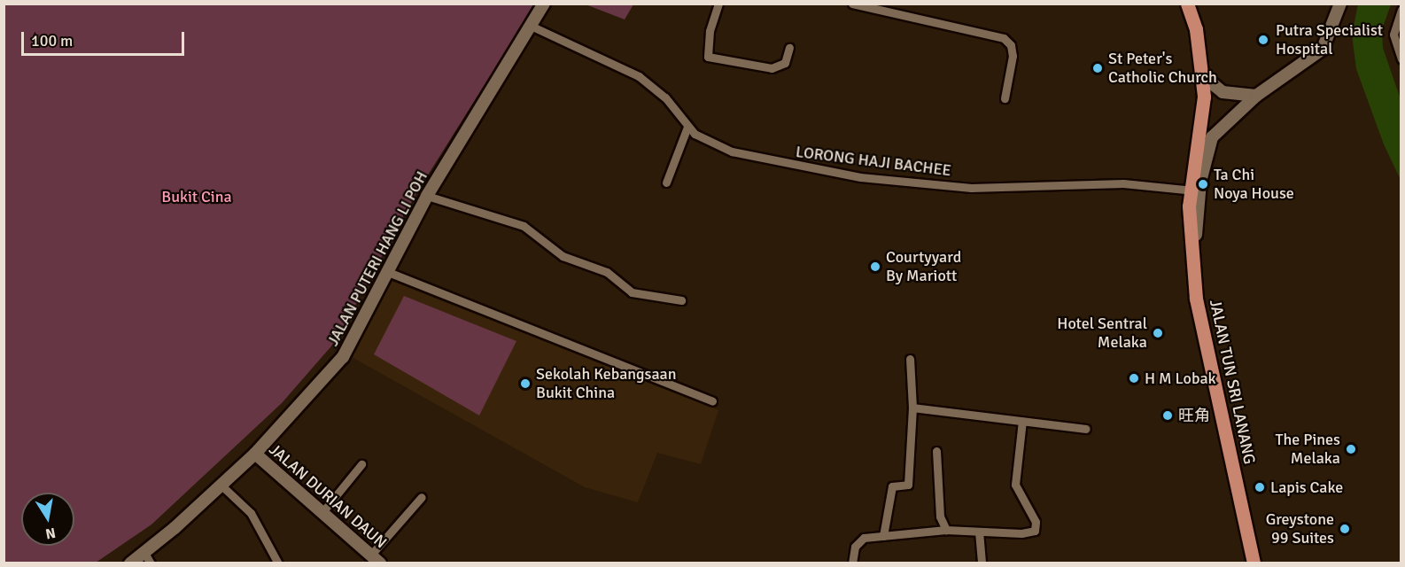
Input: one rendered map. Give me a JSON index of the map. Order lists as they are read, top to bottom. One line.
{"streets":{"main road":["JALAN PUTERI HANG LI POH","JALAN TUN SRI LANANG","JALAN DURIAN DAUN"],"street":["LORONG HAJI BACHEE"]},"crossings":[["LORONG HAJI BACHEE","JALAN PUTERI HANG LI POH"],["LORONG HAJI BACHEE","JALAN TUN SRI LANANG"],["JALAN PUTERI HANG LI POH","JALAN DURIAN DAUN"]],"parks":["Bukit Cina"],"places":["Putra Specialist Hospital","St Peter's Catholic Church","Ta Chi Noya House","Courtyyard By Mariott","Hotel Sentral Melaka","H M Lobak","Sekolah Kebangsaan Bukit China","旺角","The Pines Melaka","Lapis Cake","Greystone 99 Suites"],"scale_bar":"100 m","north":"bottom"}
